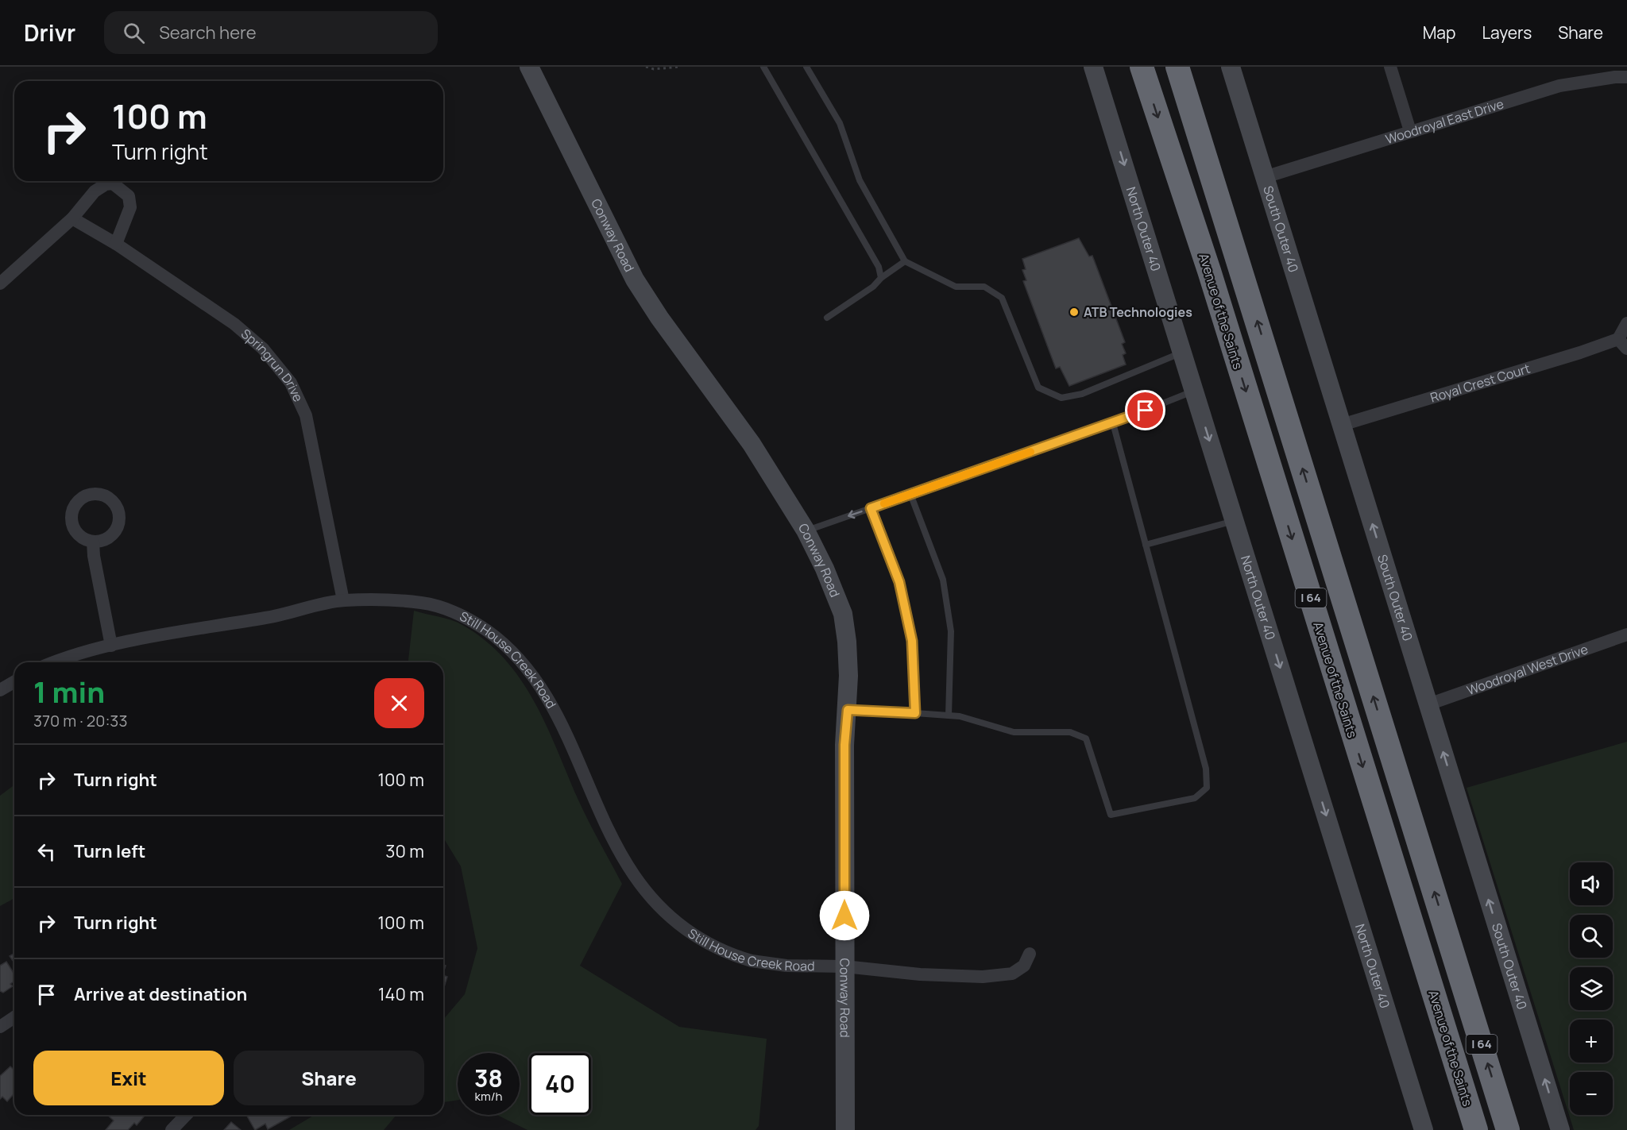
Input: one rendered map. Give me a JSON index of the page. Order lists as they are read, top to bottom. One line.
{"streets":{"highway":["Avenue of the Saints","I 64"],"street":["Woodroyal East Drive","North Outer 40","South Outer 40","Conway Road","Springrun Drive","Royal Crest Court","Still House Creek Road","Woodroyal West Drive"]},"crossings":[["Woodroyal East Drive","South Outer 40"],["South Outer 40","Royal Crest Court"],["South Outer 40","Woodroyal West Drive"],["Conway Road","Still House Creek Road"],["Springrun Drive","Still House Creek Road"]],"one_way":["North Outer 40","South Outer 40"],"places":["ATB Technologies"],"page":{"header":"Drivr","search":"Search here","nav":["Map","Layers","Share"],"turn":["100 m","Turn right"],"heading":["1 min","370 m · 20:33"],"list":[{"name":"Turn right","value":"100 m"},{"name":"Turn left","value":"30 m"},{"name":"Turn right","value":"100 m"},{"name":"Arrive at destination","value":"140 m"}],"map_buttons":["+","−"],"buttons":["Exit","Share"],"speed":"38 km/h","limit":"40"}}
